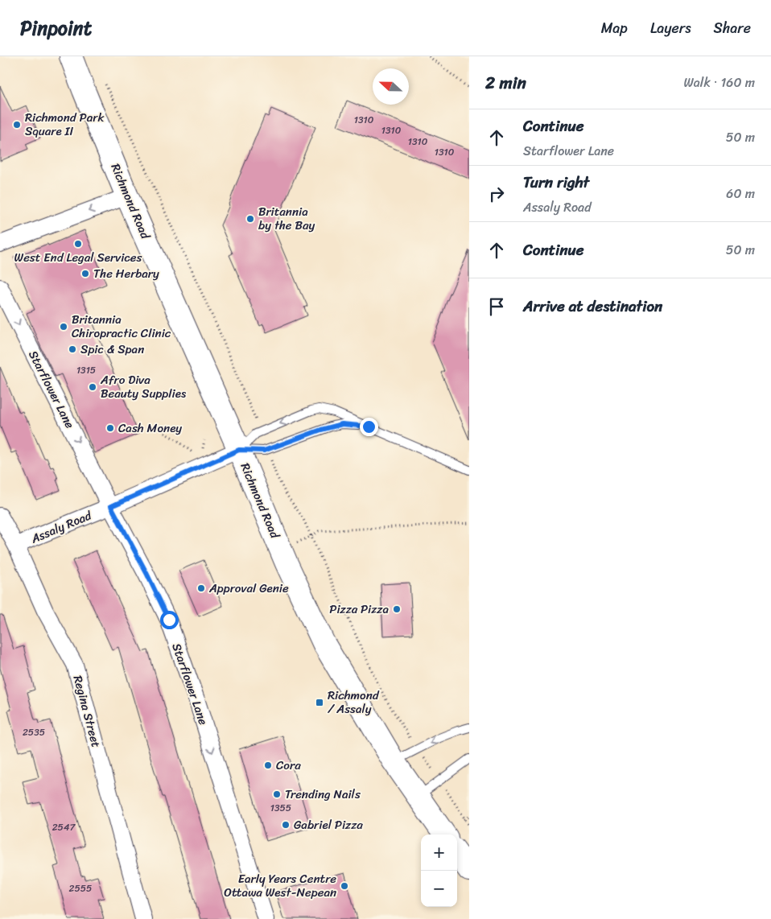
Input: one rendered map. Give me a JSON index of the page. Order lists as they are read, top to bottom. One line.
{"streets":{"main road":["Richmond Road"],"street":["Starflower Lane","Assaly Road","Regina Street"]},"crossings":[["Richmond Road","Assaly Road"],["Starflower Lane","Assaly Road"],["Assaly Road","Regina Street"]],"one_way":["Starflower Lane"],"places":{"other":["Richmond Park Square II","Britannia by the Bay","West End Legal Services","The Herbary","Britannia Chiropractic Clinic","Spic & Span","Afro Diva Beauty Supplies","Cash Money","Approval Genie","Pizza Pizza","Cora","Trending Nails","Gabriel Pizza","Early Years Centre Ottawa West-Nepean"],"transit":["Richmond / Assaly"]},"house_numbers":["1310","1310","1310","1310","1315","2535","1355","2547","2555"],"north":"left","page":{"header":"Pinpoint","nav":["Map","Layers","Share"],"heading":["2 min","Walk · 160 m"],"list":[["Continue","Starflower Lane","50 m"],["Turn right","Assaly Road","60 m"],["Continue","50 m"],"Arrive at destination"],"map_buttons":["+","−"]}}
